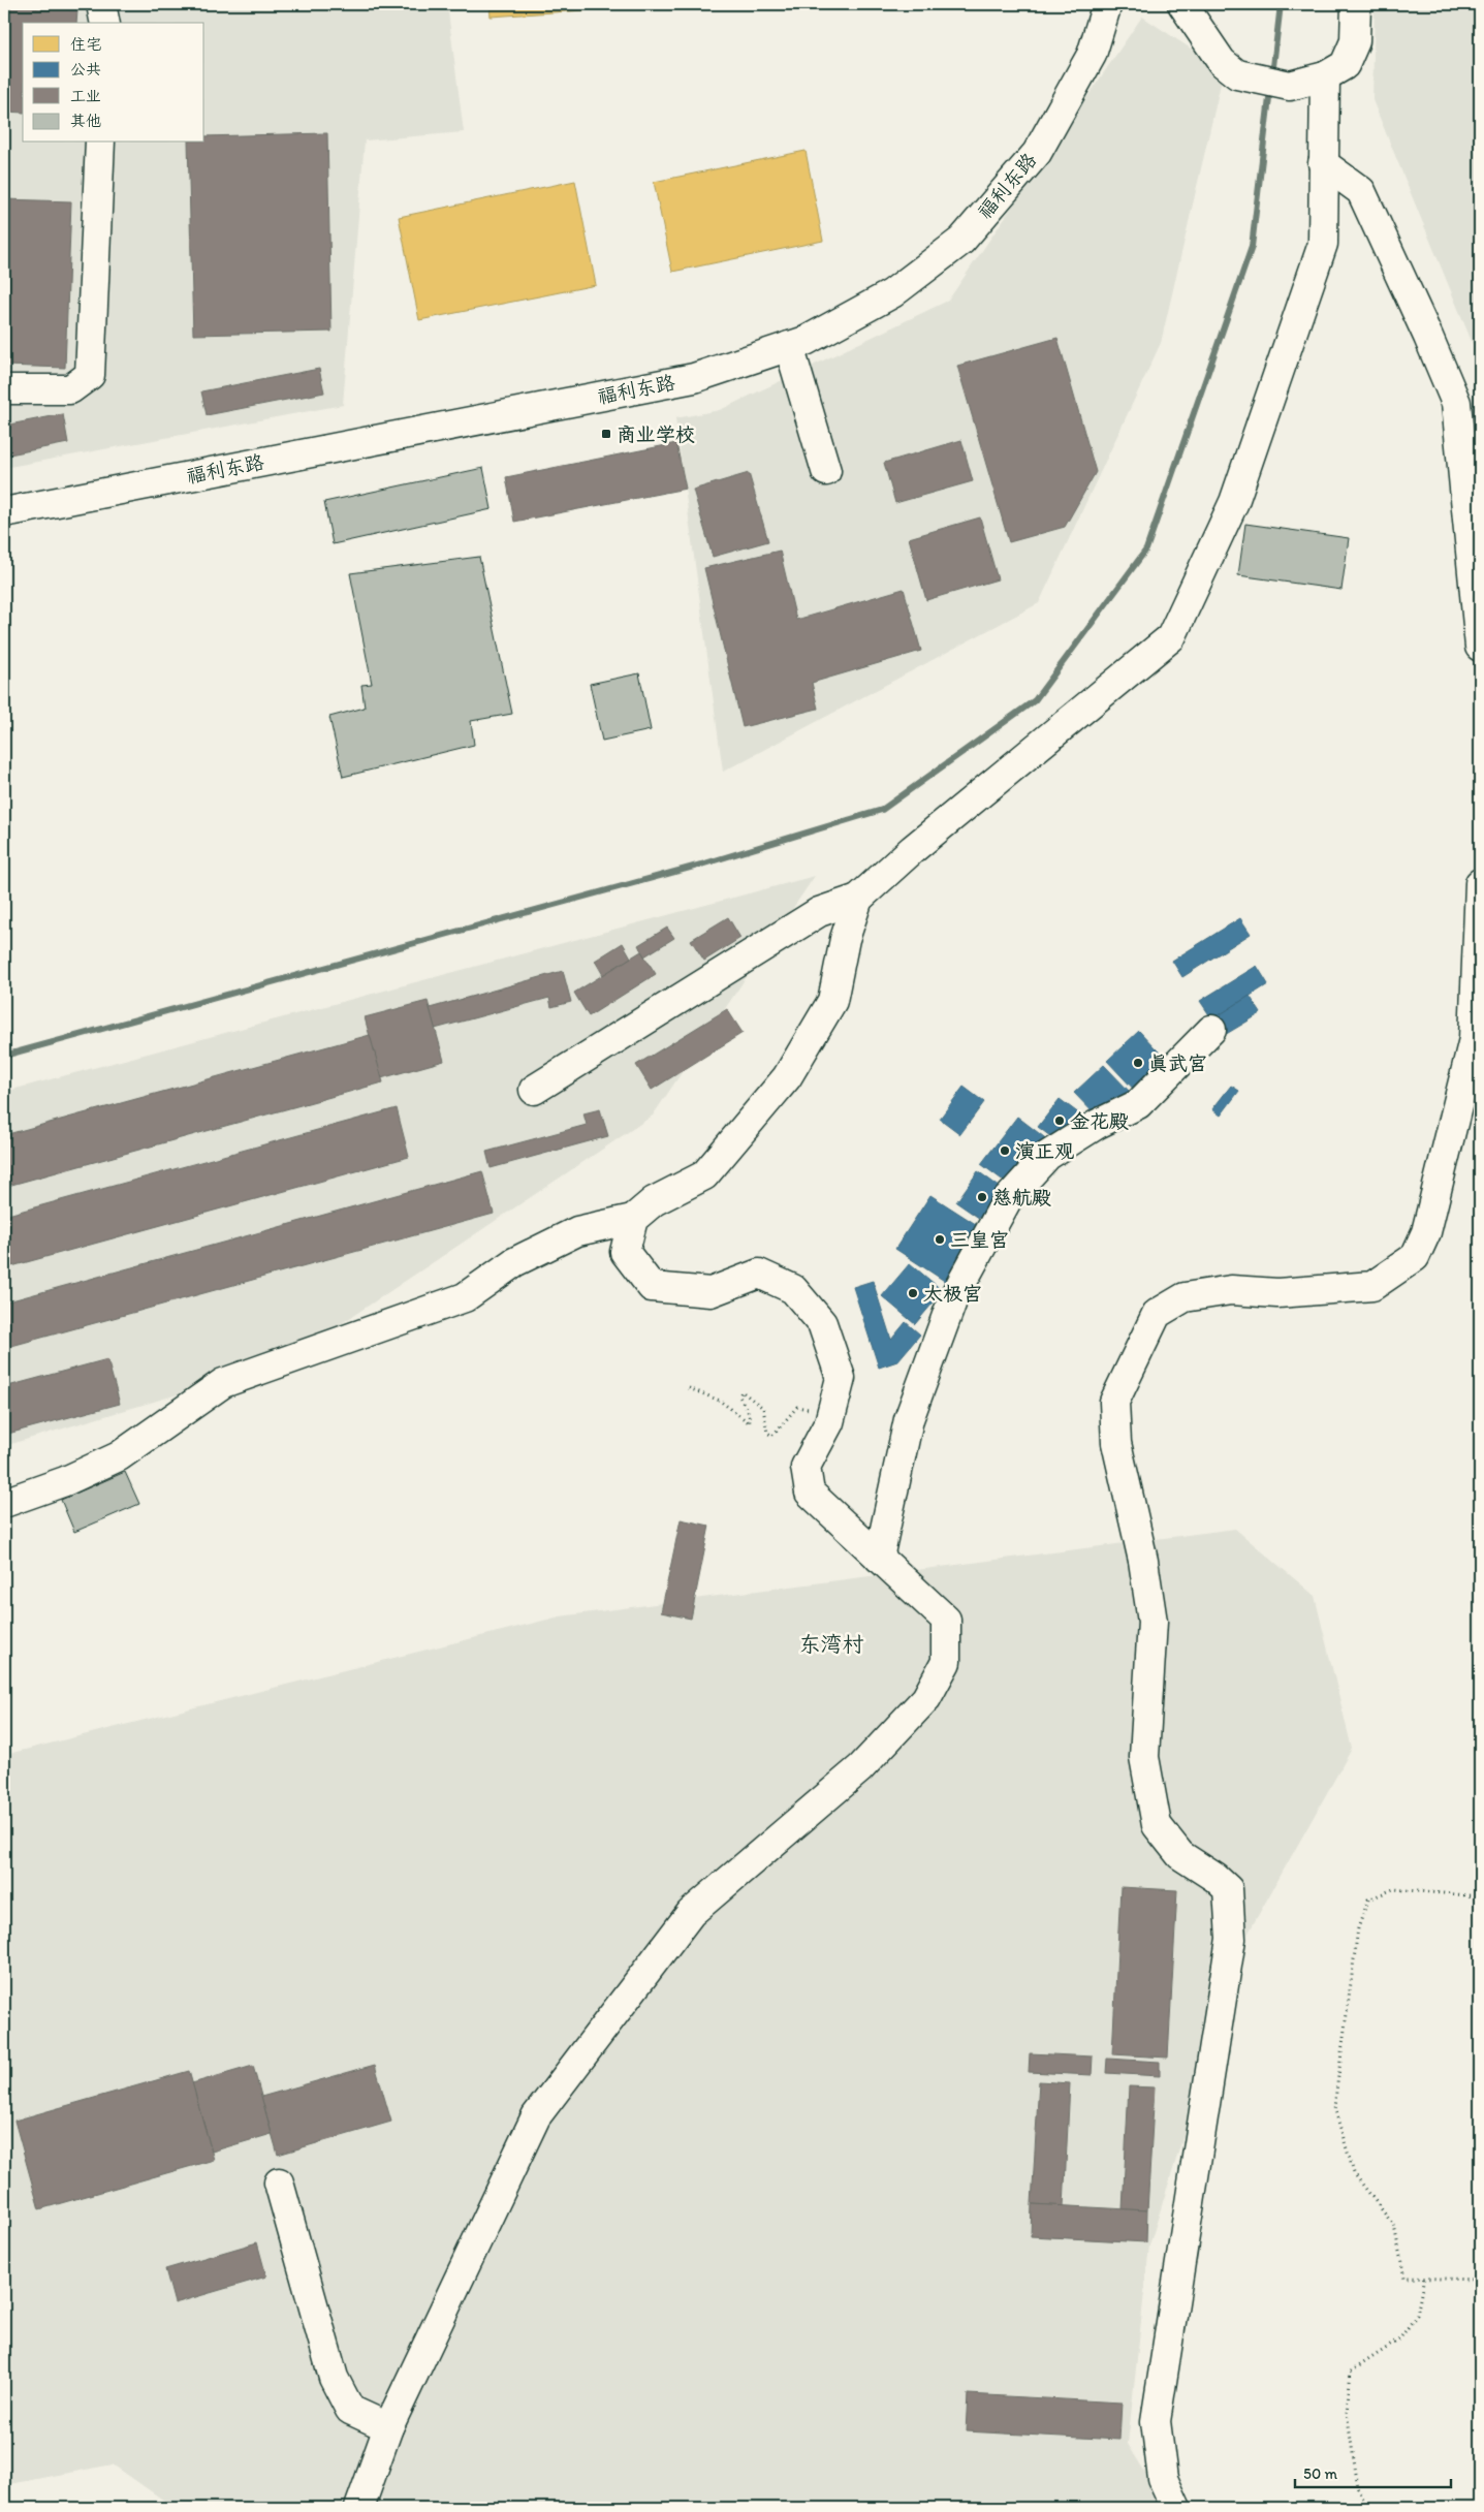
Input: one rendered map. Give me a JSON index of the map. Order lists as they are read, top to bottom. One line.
{"streets":{"main road":["福利东路"]},"districts":["东湾村"],"places":{"transit":["商业学校"],"other":["真武宫","金花殿","演正观","慈航殿","三皇宫","太极宫"]},"legend":["住宅","公共","工业","其他"],"scale_bar":"50 m"}
